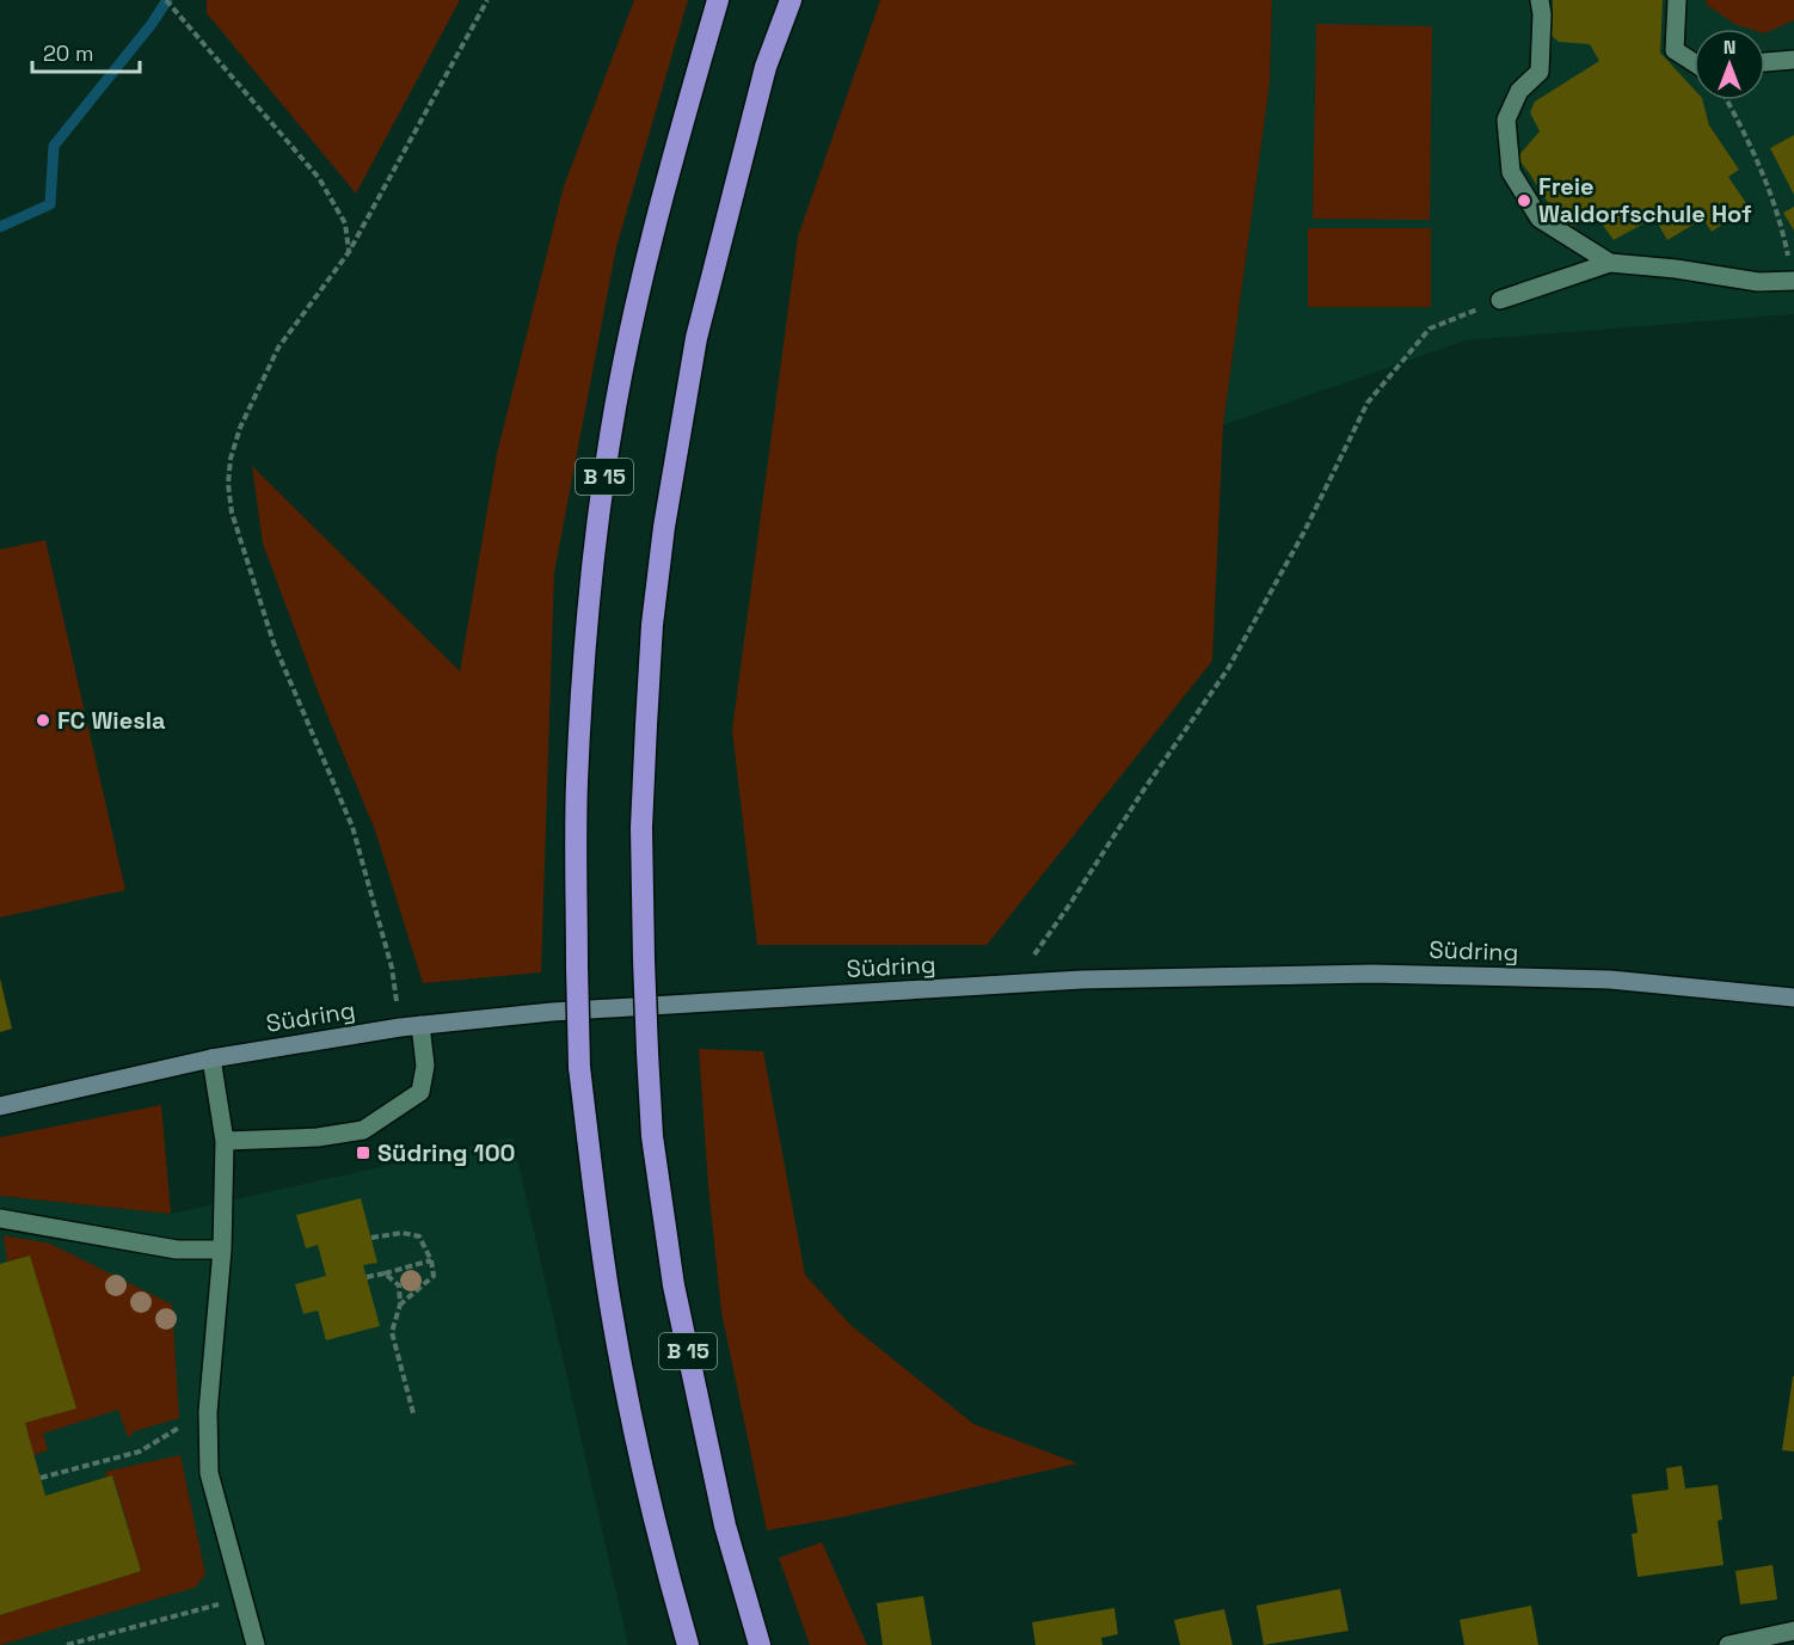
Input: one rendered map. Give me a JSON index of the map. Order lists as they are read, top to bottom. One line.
{"streets":{"highway":["B 15"],"street":["Südring"]},"places":{"other":["Freie Waldorfschule Hof","FC Wiesla"],"transit":["Südring 100"]},"scale_bar":"20 m","north":"top"}
